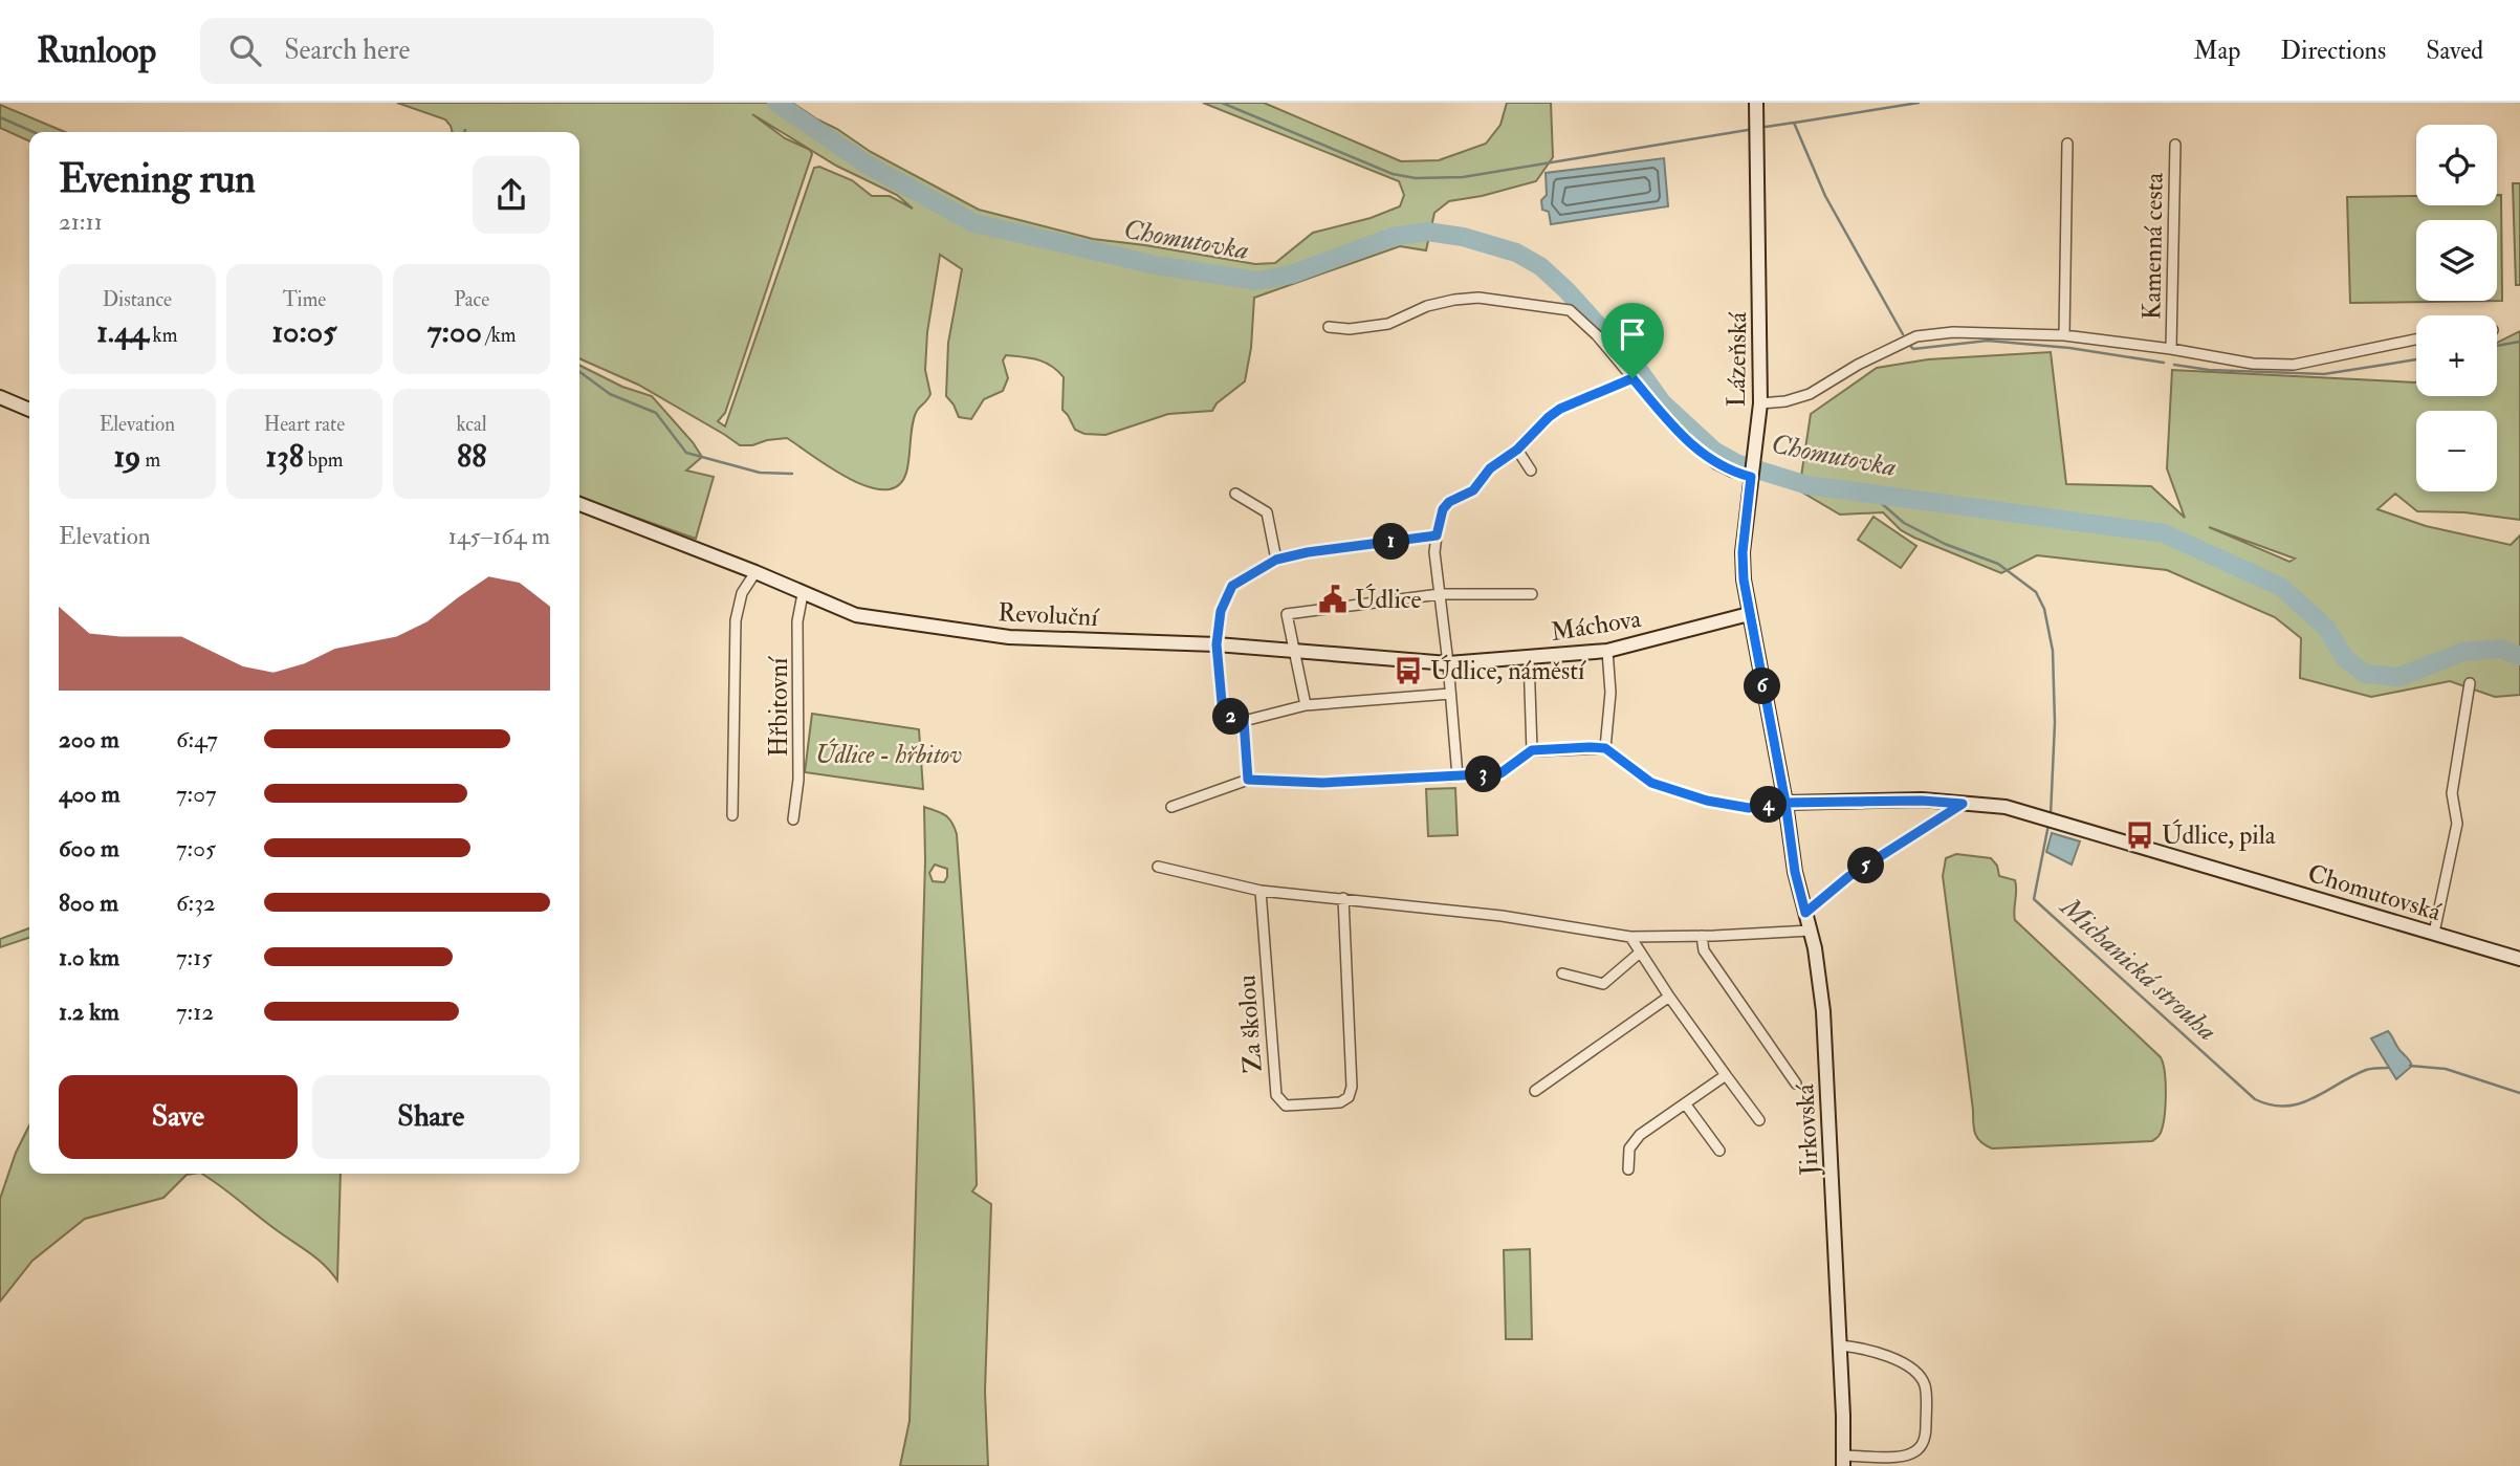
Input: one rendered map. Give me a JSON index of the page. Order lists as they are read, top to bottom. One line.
{"streets":{"street":["Kamenná cesta","Lázeňská","Revoluční","Máchova","Hřbitovní","Chomutovská","Za školou","Jirkovská"]},"crossings":[["Kamenná cesta","Lázeňská"],["Lázeňská","Máchova"],["Lázeňská","Jirkovská"],["Revoluční","Máchova"],["Revoluční","Hřbitovní"],["Máchova","Jirkovská"],["Chomutovská","Jirkovská"]],"water":["Chomutovka","Michanická strouha"],"parks":["Údlice - hřbitov"],"places":{"public building":["Údlice"],"bus stop":["Údlice, náměstí","Údlice, pila"]},"page":{"header":"Runloop","search":"Search here","nav":["Map","Directions","Saved"],"map_buttons":["+","−"],"heading":["Evening run","21:11"],"stats":[["Distance","1.44 km"],["Time","10:05"],["Pace","7:00 /km"],["Elevation","19 m"],["Heart rate","138 bpm"],["kcal","88"]],"chart":["Elevation","145–164 m"],"pins":["1","6","2","3","4","5"],"list":[{"name":"200 m","note":"6:47"},{"name":"400 m","note":"7:07"},{"name":"600 m","note":"7:05"},{"name":"800 m","note":"6:32"},{"name":"1.0 km","note":"7:15"},{"name":"1.2 km","note":"7:12"}],"buttons":["Save","Share"]}}
